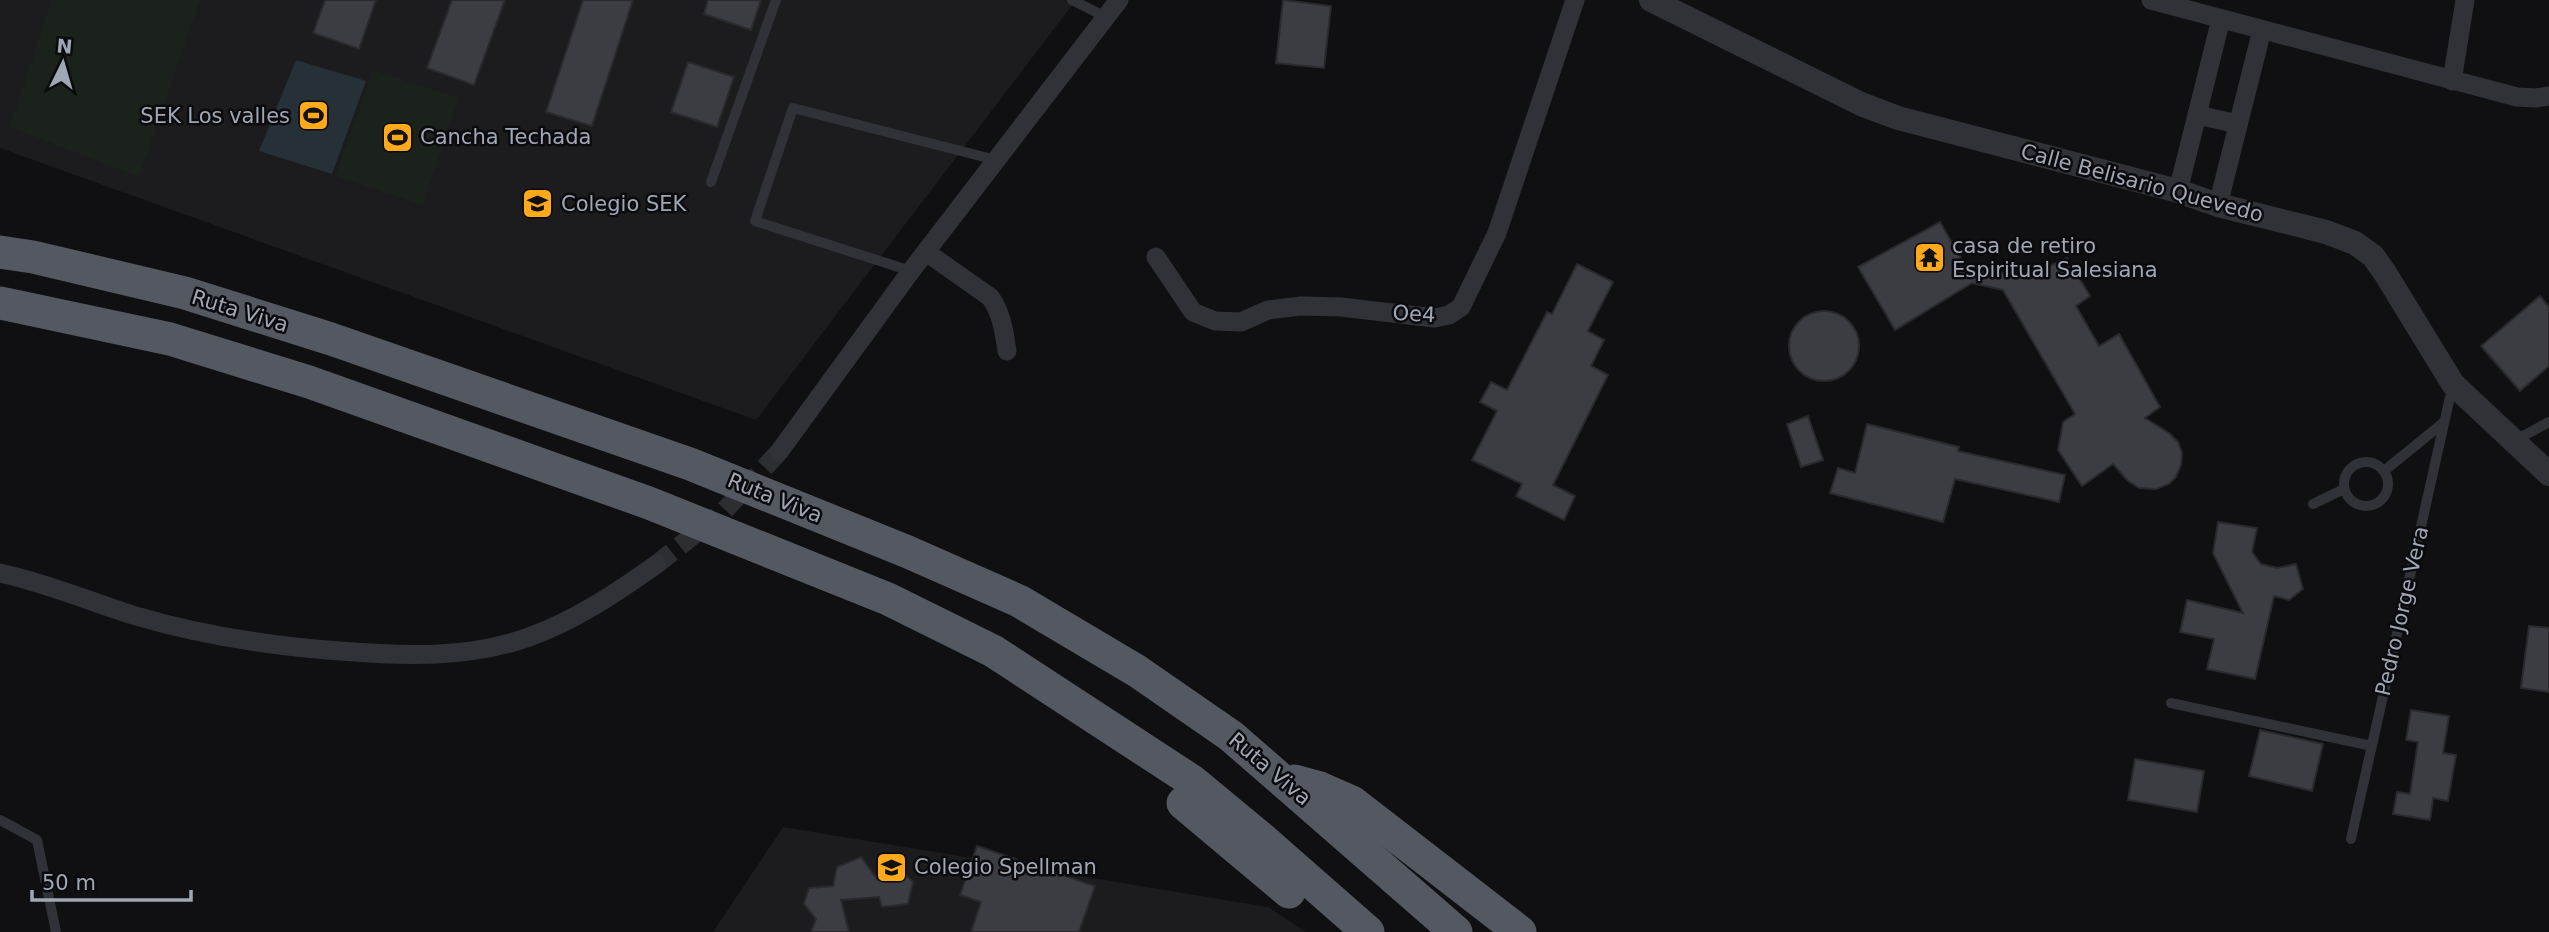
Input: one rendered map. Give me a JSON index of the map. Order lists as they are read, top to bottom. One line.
{"streets":{"highway":["Ruta Viva"],"street":["Calle Belisario Quevedo","Oe4"],"lane":["Pedro Jorge Vera"]},"crossings":[["Calle Belisario Quevedo","Pedro Jorge Vera"]],"places":{"sports":["SEK Los valles","Cancha Techada"],"school or university":["Colegio SEK","Colegio Spellman"],"temple":["casa de retiro Espiritual Salesiana"]},"scale_bar":"50 m","north":"top"}
